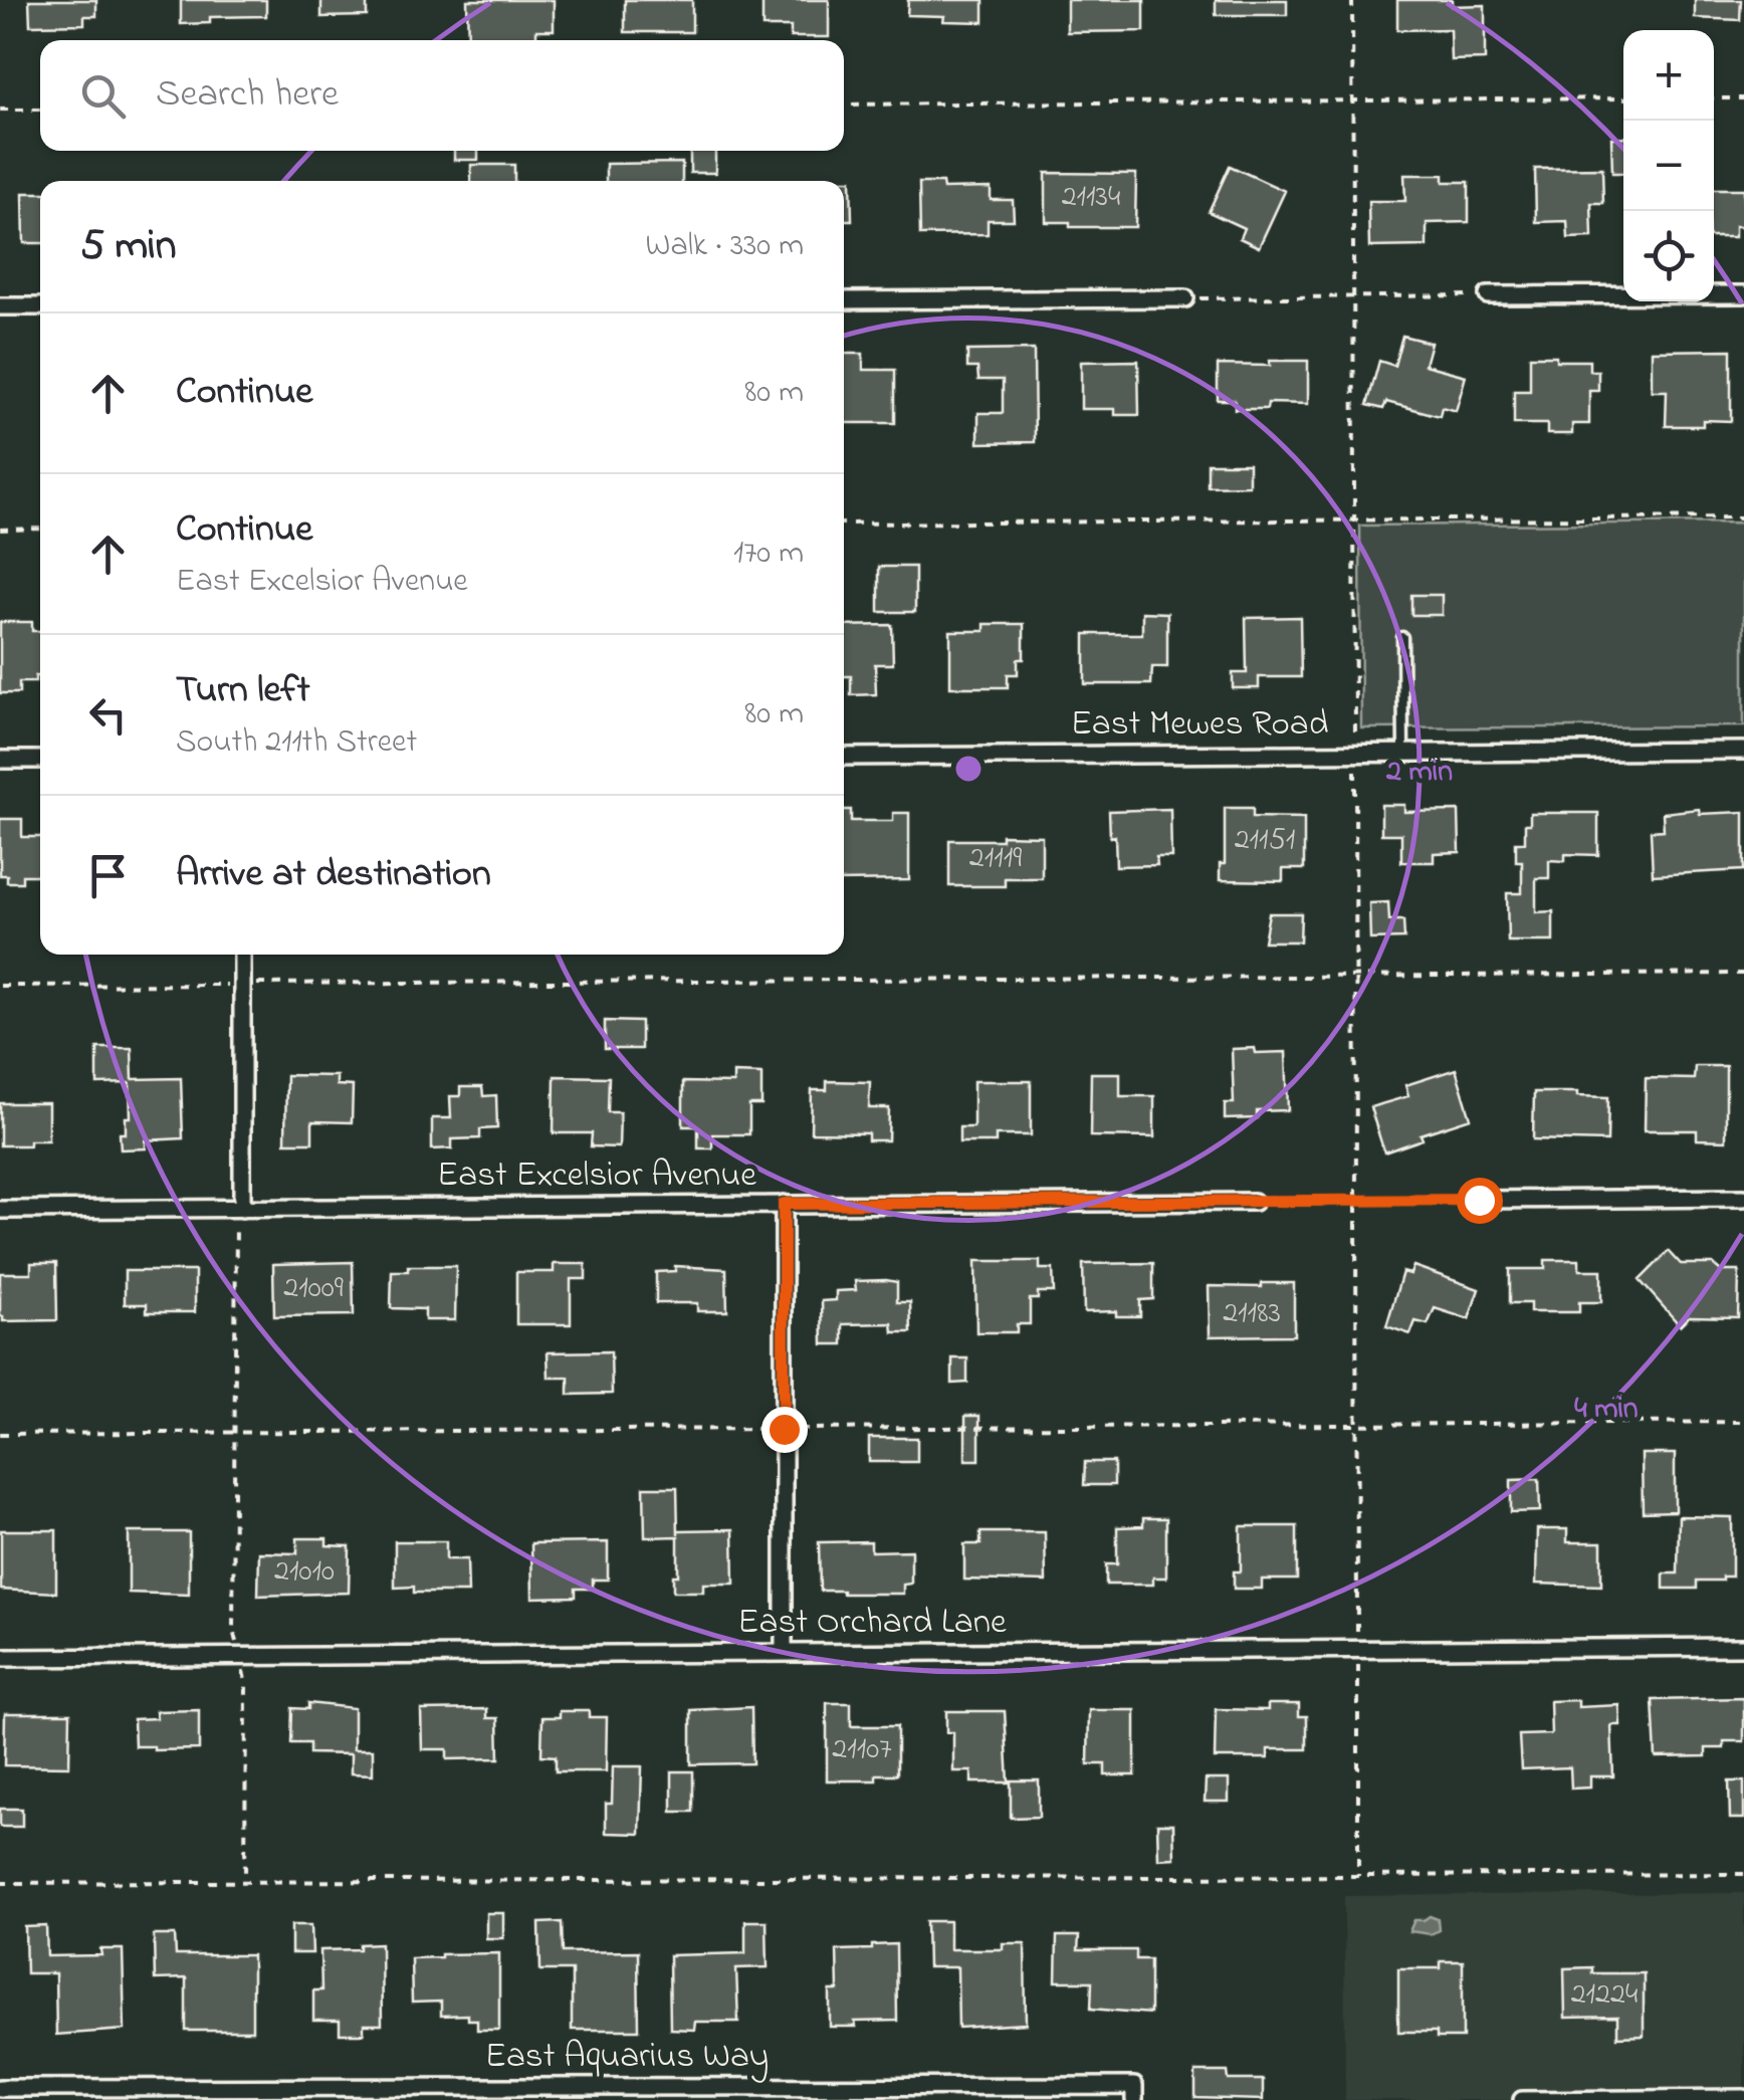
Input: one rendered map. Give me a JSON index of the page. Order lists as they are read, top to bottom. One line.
{"streets":{"street":["East Mewes Road","East Excelsior Avenue","East Orchard Lane","East Aquarius Way"]},"house_numbers":["21134","21151","21119","21009","21183","21010","21107","21224"],"page":{"map_buttons":["+","−"],"search":"Search here","heading":["5 min","Walk · 330 m"],"list":[["Continue","80 m"],["Continue","East Excelsior Avenue","170 m"],["Turn left","South 211th Street","80 m"],"Arrive at destination"]},"rings":["2 min","4 min"]}
